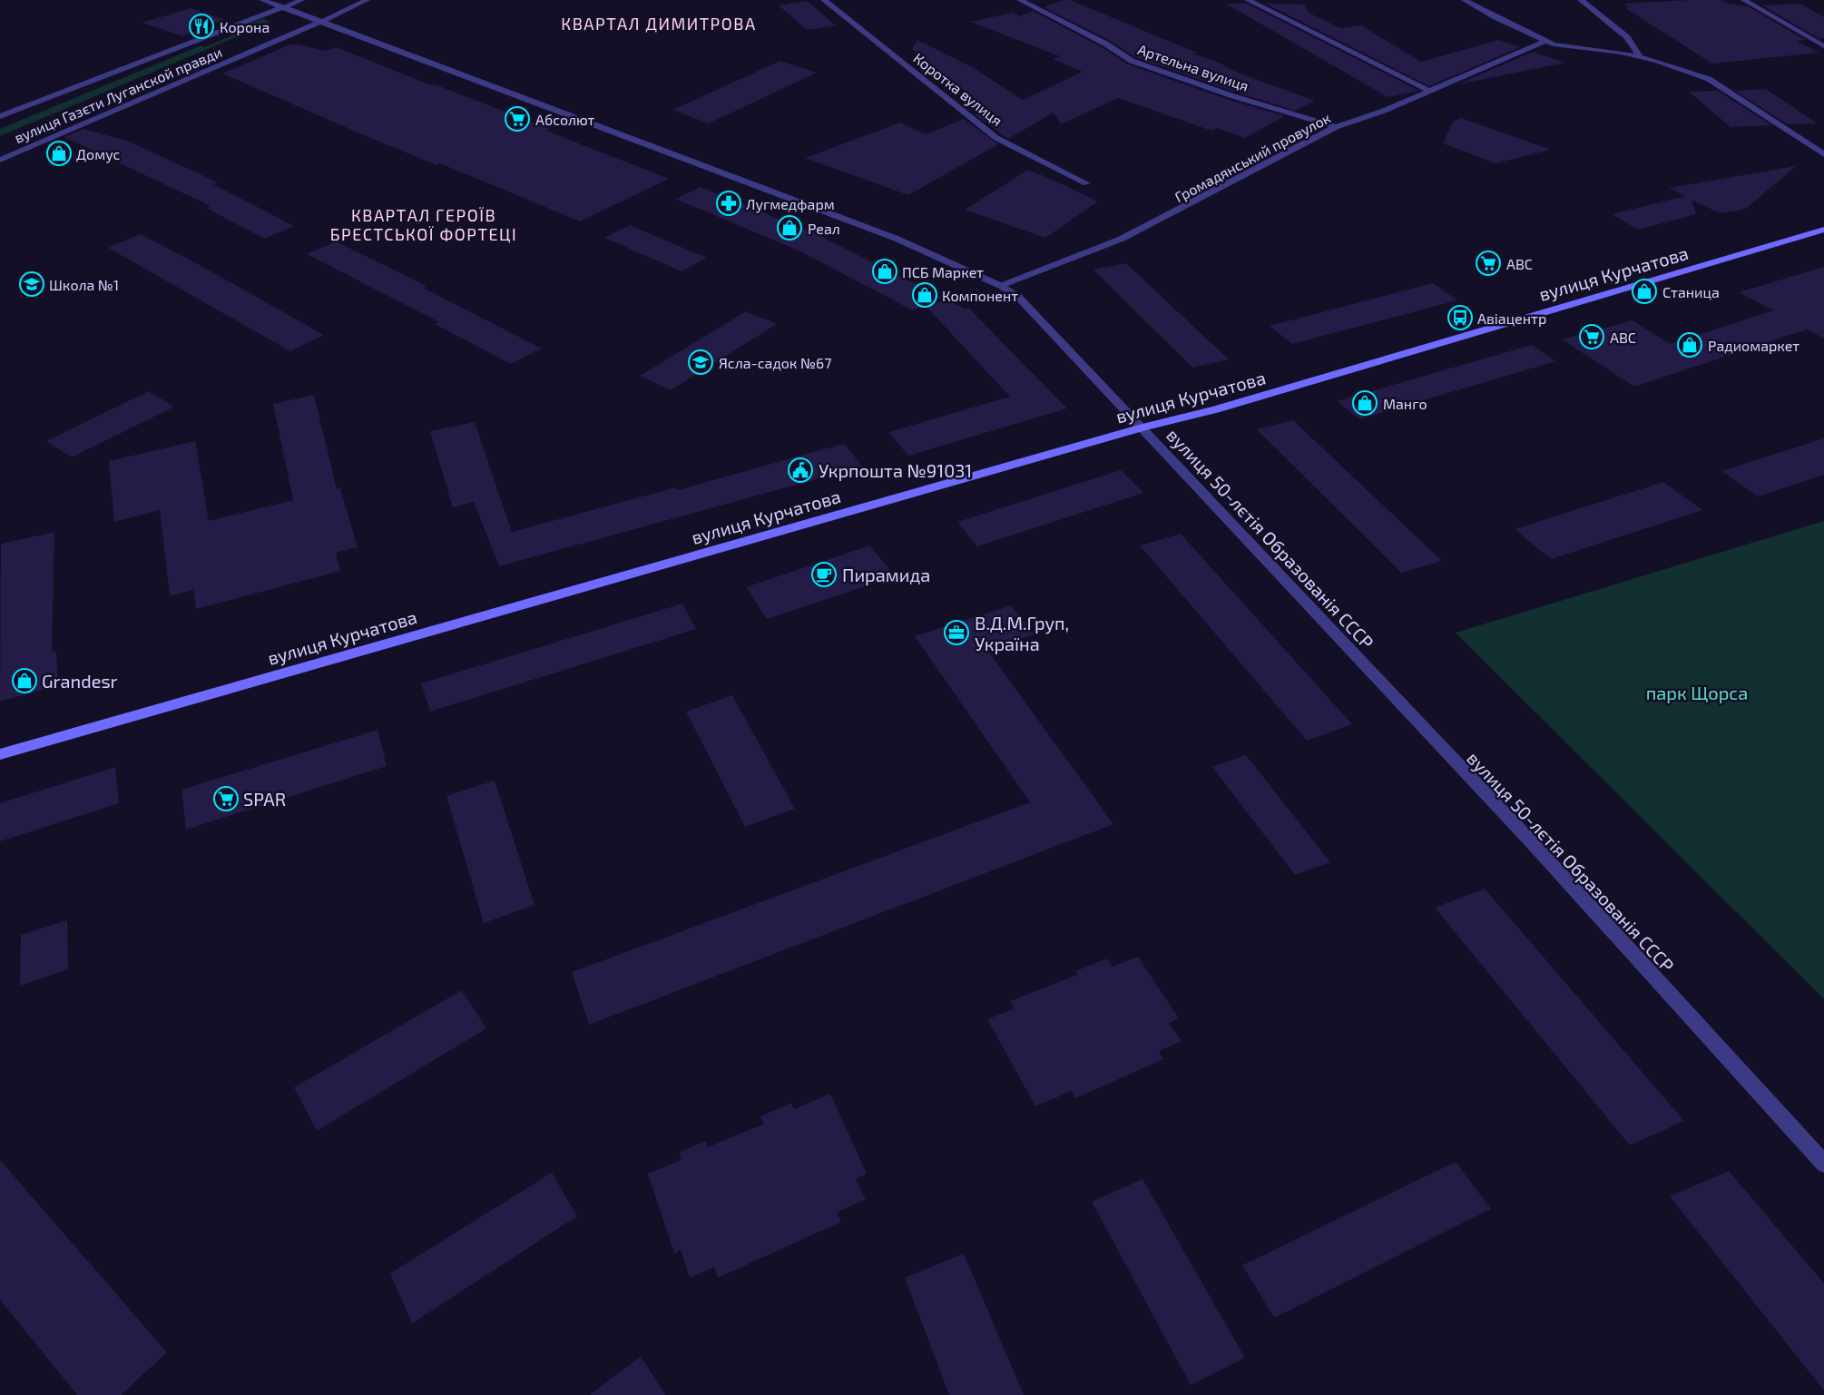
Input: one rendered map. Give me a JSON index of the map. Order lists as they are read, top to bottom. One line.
{"streets":{"main road":["вулиця Курчатова"],"street":["Артельна вулиця","Коротка вулиця","вулиця Газєти Луганской правди","Громадянський провулок","вулиця 50-лєтія Образованія СССР"]},"crossings":[["Артельна вулиця","Громадянський провулок"],["вулиця Газєти Луганской правди","вулиця 50-лєтія Образованія СССР"],["Громадянський провулок","вулиця 50-лєтія Образованія СССР"],["вулиця Курчатова","вулиця 50-лєтія Образованія СССР"]],"districts":["КВАРТАЛ ДИМИТРОВА","КВАРТАЛ ГЕРОЇВ БРЕСТСЬКОЇ ФОРТЕЦІ"],"parks":["парк Щорса"],"places":{"restaurant":["Корона"],"supermarket":["Абсолют","ABC","АВС","SPAR"],"shop":["Домус","Реал","ПСБ Маркет","Станица","Компонент","Радиомаркет","Манго","Grandesr"],"pharmacy":["Лугмедфарм"],"school or university":["Школа №1","Ясла-садок №67"],"bus stop":["Авіацентр"],"public building":["Укрпошта №91031"],"cafe":["Пирамида"],"office":["В.Д.М.Груп, Україна"]}}
